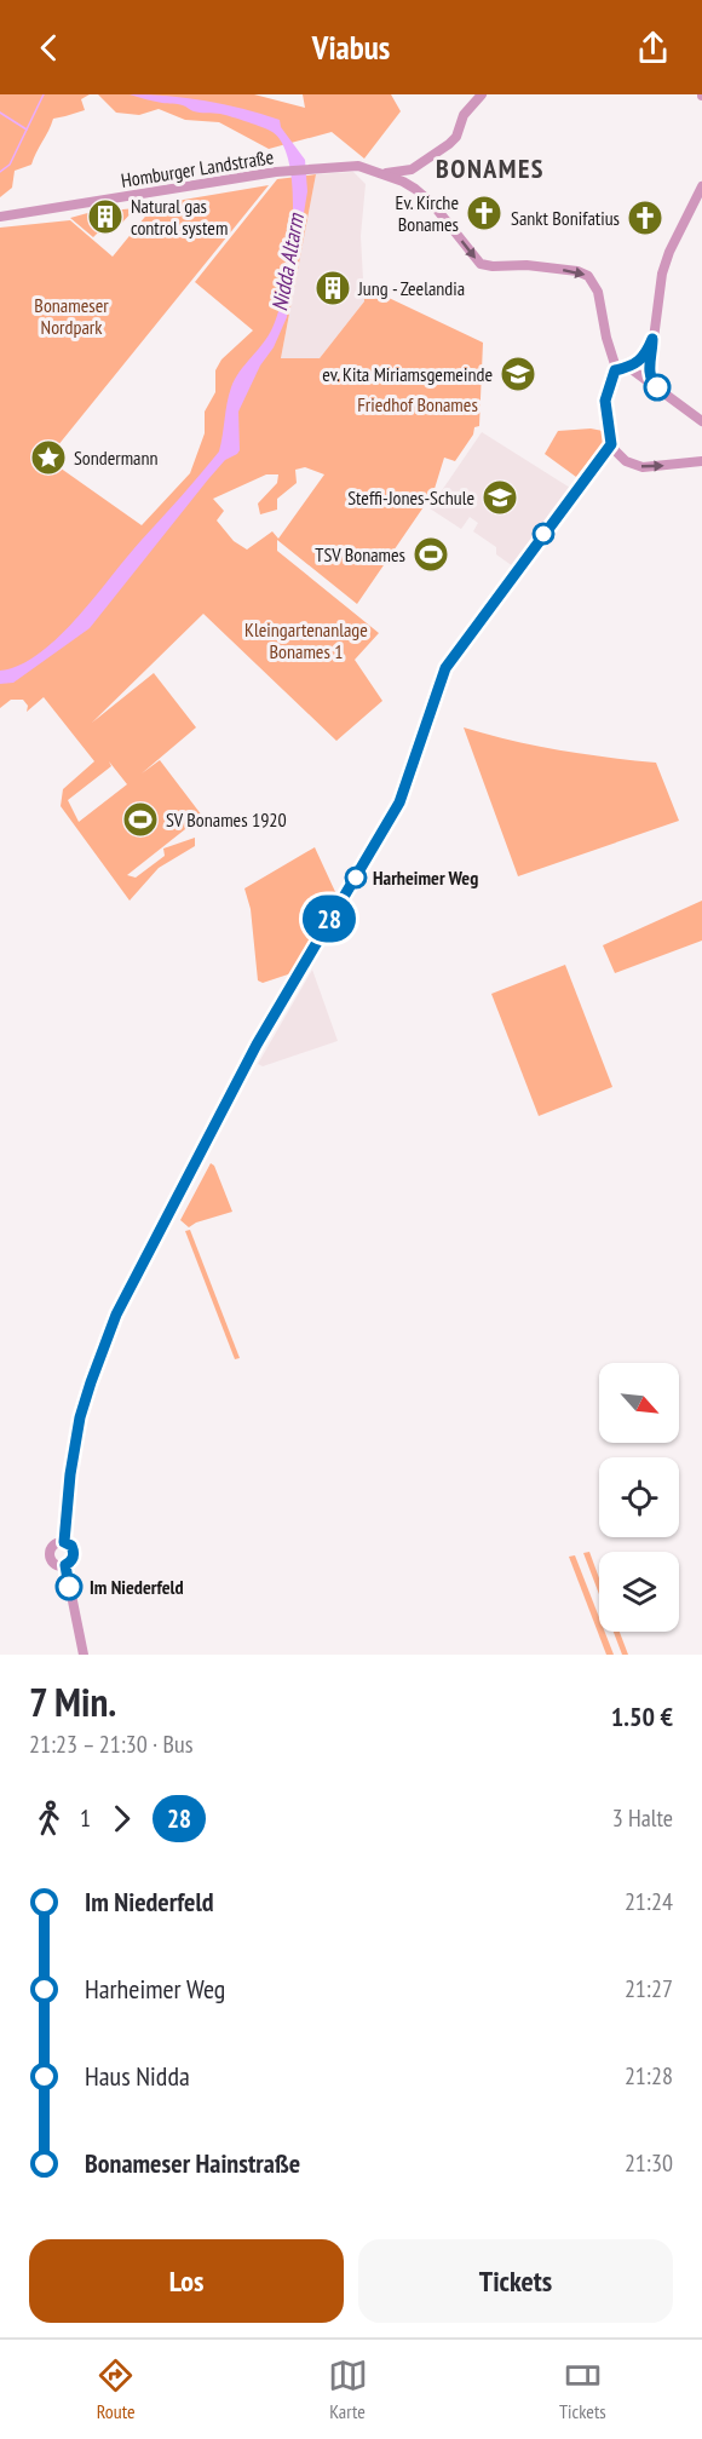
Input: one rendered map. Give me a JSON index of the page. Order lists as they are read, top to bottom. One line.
{"streets":{"street":["Homburger Landstraße"]},"districts":["BONAMES"],"water":["Nidda Altarm"],"parks":["Bonameser Nordpark","Friedhof Bonames","Kleingartenanlage Bonames 1"],"places":{"church":["Ev. Kirche Bonames","Sankt Bonifatius"],"building":["Natural gas control system","Jung - Zeelandia"],"school or university":["ev. Kita Miriamsgemeinde","Steffi-Jones-Schule"],"place":["Sondermann"],"sports":["TSV Bonames","SV Bonames 1920"],"other":["Harheimer Weg","Im Niederfeld"]},"lines":["bus line 28"],"north":"bottom right","page":{"header":"Viabus","on_map":"28","heading":["7 Min.","21:23 – 21:30 · Bus","1.50 €"],"legs":["1","28","3 Halte"],"list":[{"name":"Im Niederfeld","value":"21:24"},{"name":"Harheimer Weg","value":"21:27"},{"name":"Haus Nidda","value":"21:28"},{"name":"Bonameser Hainstraße","value":"21:30"}],"buttons":["Los","Tickets"],"tabs":["Route","Karte","Tickets"]}}
